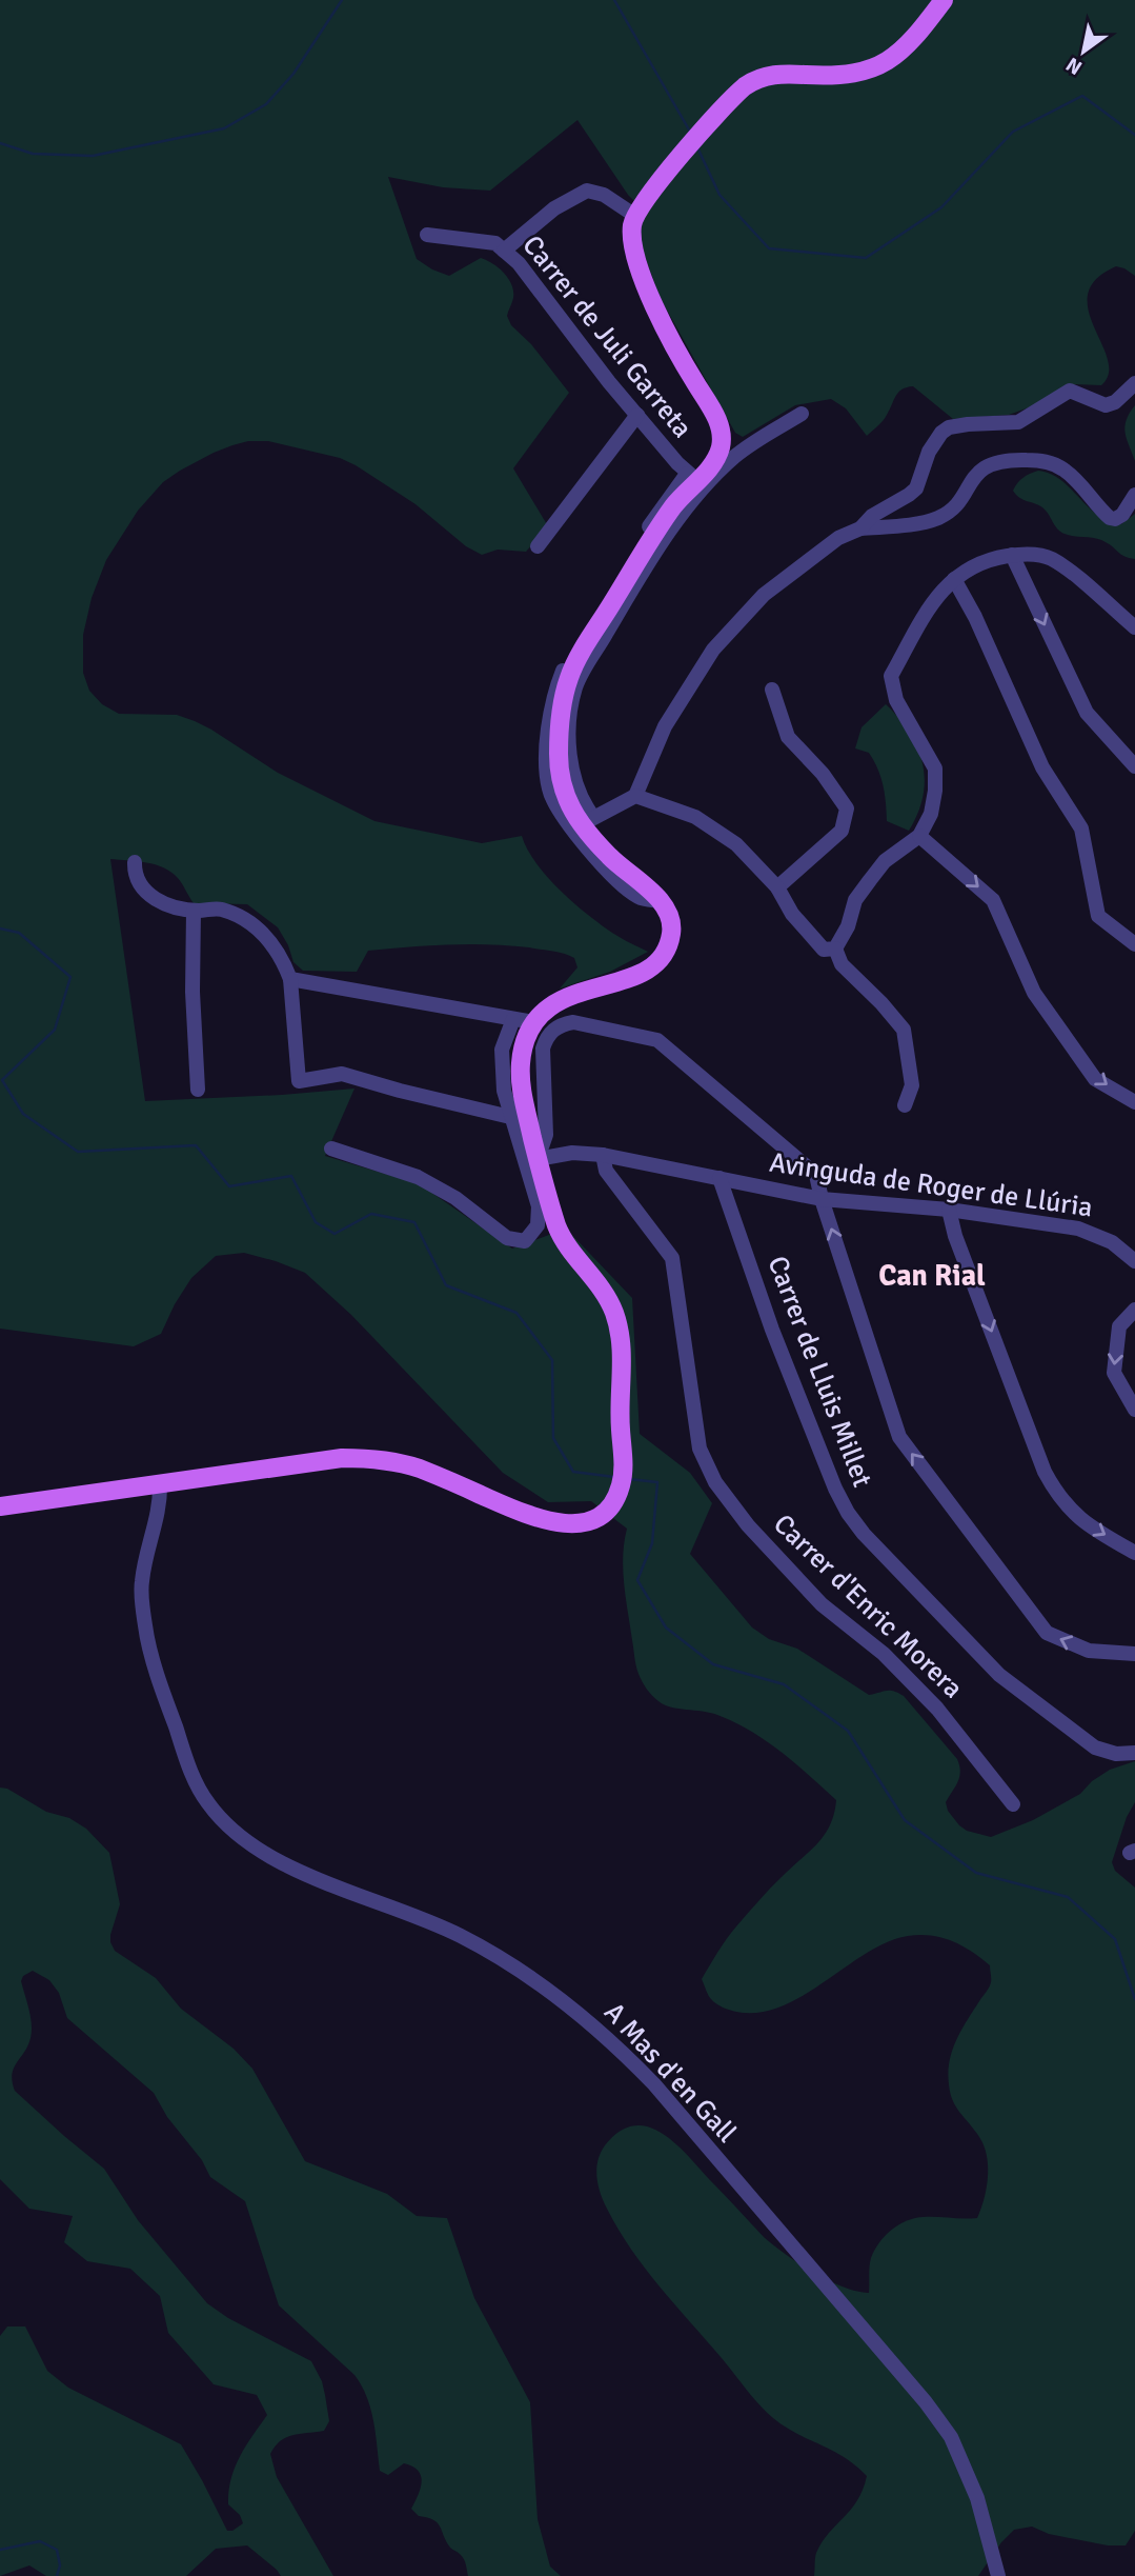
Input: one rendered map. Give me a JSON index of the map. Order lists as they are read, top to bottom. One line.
{"streets":{"street":["Carrer de Juli Garreta","Avinguda de Roger de Llúria","Carrer de Lluis Millet","Carrer d'Enric Morera","A Mas d'en Gall"]},"crossings":[["Avinguda de Roger de Llúria","Carrer de Lluis Millet"],["Avinguda de Roger de Llúria","Carrer d'Enric Morera"]],"districts":["Can Rial"],"north":"bottom left"}
